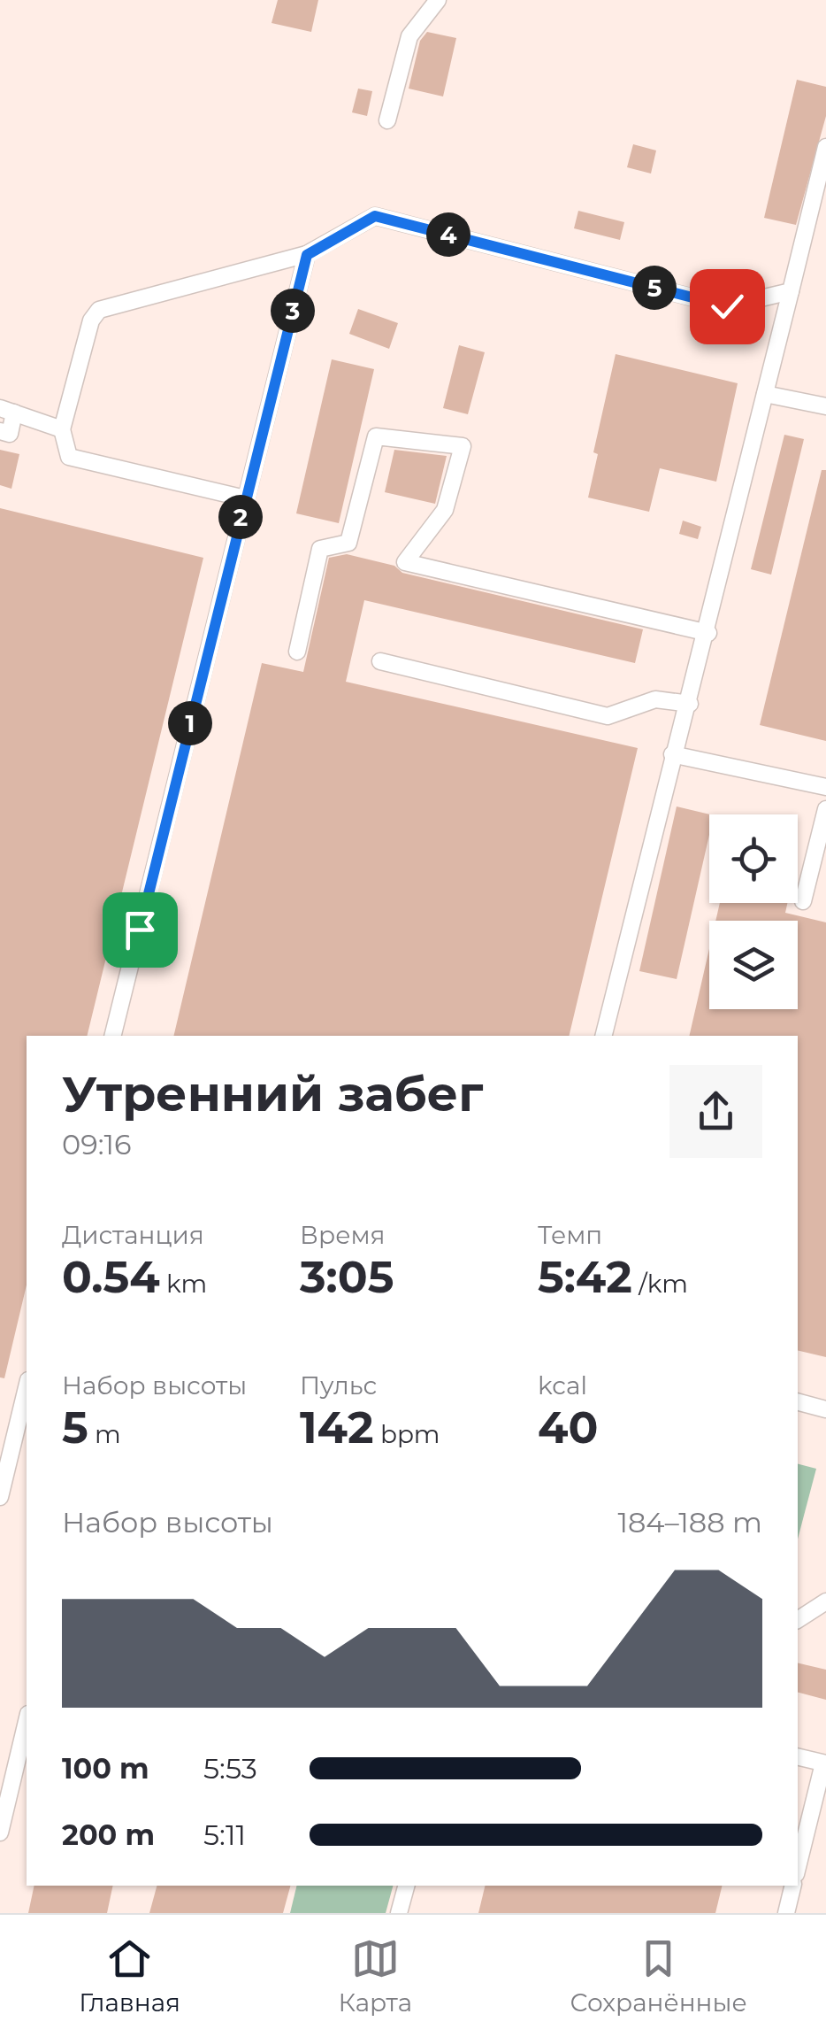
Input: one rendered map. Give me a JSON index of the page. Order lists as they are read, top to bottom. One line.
{"page":{"pins":["4","5","3","2","1"],"heading":["Утренний забег","09:16"],"stats":[["Дистанция","0.54 km"],["Время","3:05"],["Темп","5:42 /km"],["Набор высоты","5 m"],["Пульс","142 bpm"],["kcal","40"]],"chart":["Набор высоты","184–188 m"],"list":[{"name":"100 m","note":"5:53"},{"name":"200 m","note":"5:11"}],"tabs":["Главная","Карта","Сохранённые"]}}
